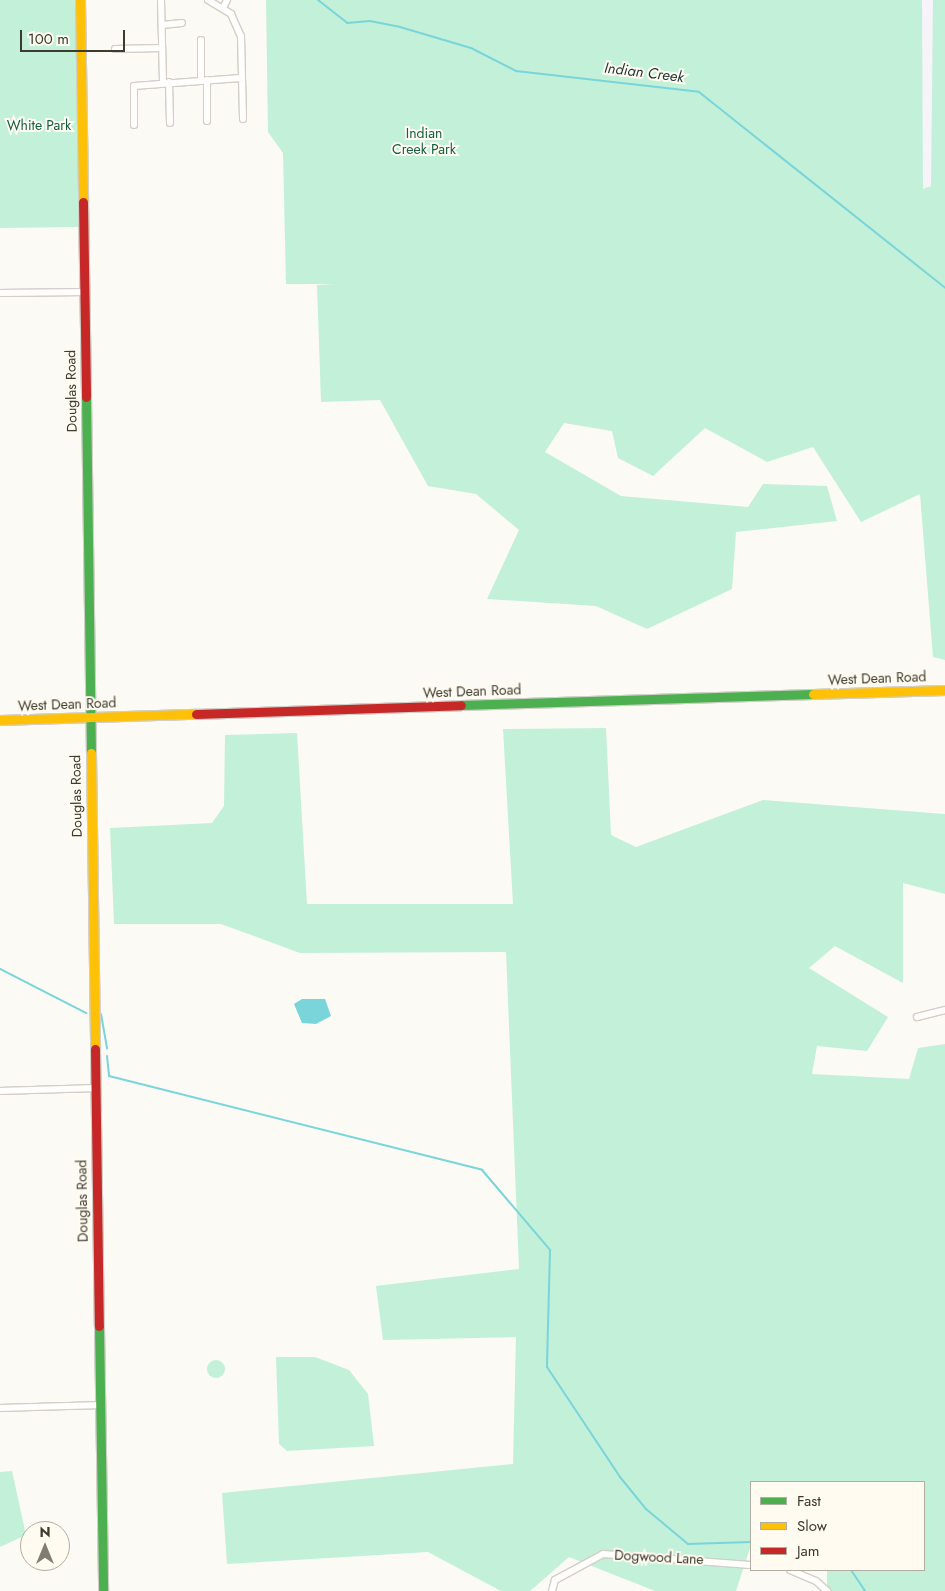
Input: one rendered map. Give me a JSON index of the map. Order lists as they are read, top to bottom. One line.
{"streets":{"street":["Douglas Road","West Dean Road","Dogwood Lane"]},"crossings":[["Douglas Road","West Dean Road"]],"water":["Indian Creek"],"parks":["White Park","Indian Creek Park"],"legend":["Fast","Slow","Jam"],"scale_bar":"100 m","north":"top"}
